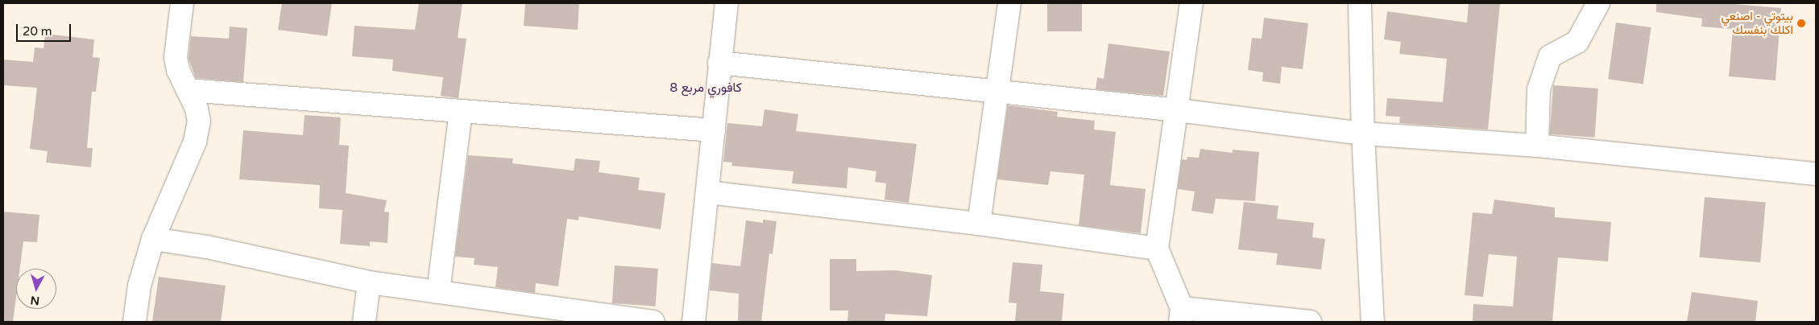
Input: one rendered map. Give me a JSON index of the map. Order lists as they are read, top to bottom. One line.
{"districts":["كافوري مربع 8"],"places":["بيتوتي - اصنعي اكلك بنفسك"],"scale_bar":"20 m","north":"bottom"}
